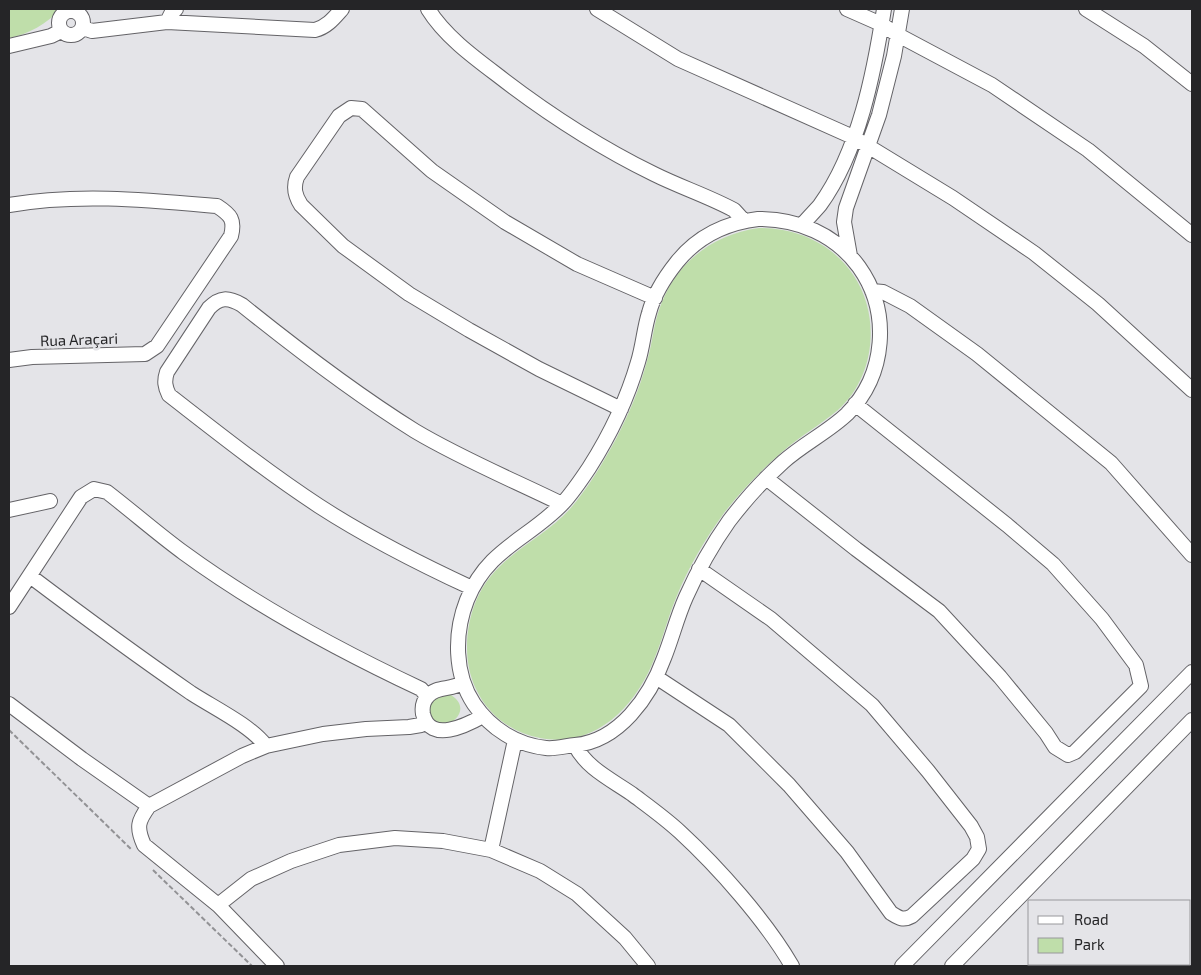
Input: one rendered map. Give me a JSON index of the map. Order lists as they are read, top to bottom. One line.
{"streets":{"street":["Rua Araçari"]},"legend":["Road","Park"]}
